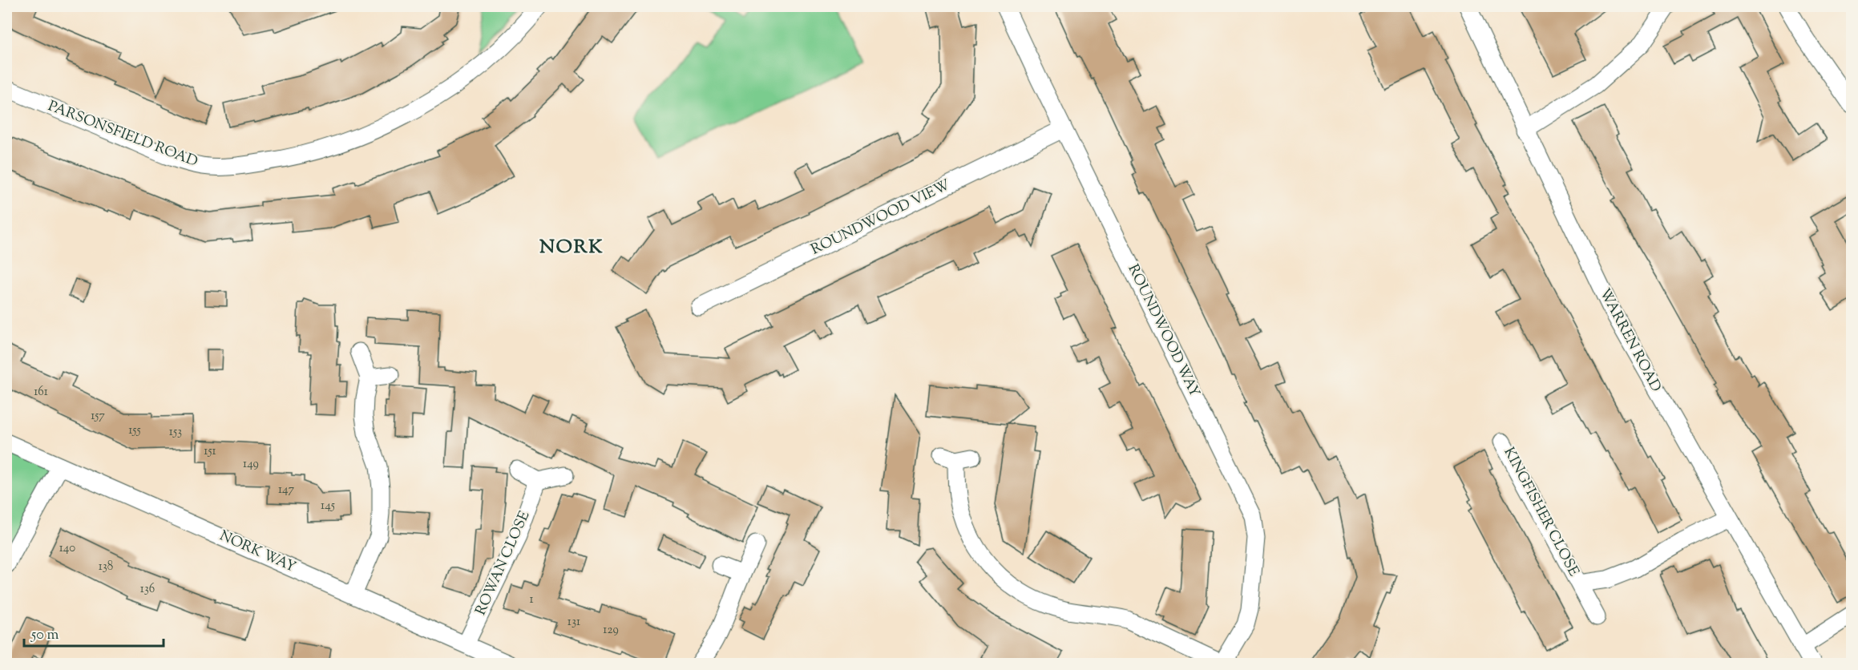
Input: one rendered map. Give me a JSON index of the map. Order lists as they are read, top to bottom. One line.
{"streets":{"street":["PARSONSFIELD ROAD","ROUNDWOOD VIEW","ROUNDWOOD WAY","WARREN ROAD","KINGFISHER CLOSE","NORK WAY","ROWAN CLOSE"]},"crossings":[["ROUNDWOOD VIEW","ROUNDWOOD WAY"],["WARREN ROAD","KINGFISHER CLOSE"],["NORK WAY","ROWAN CLOSE"]],"districts":["NORK"],"house_numbers":["161","157","155","153","151","149","147","145","140","138","136","1","131","129"],"scale_bar":"50 m"}
